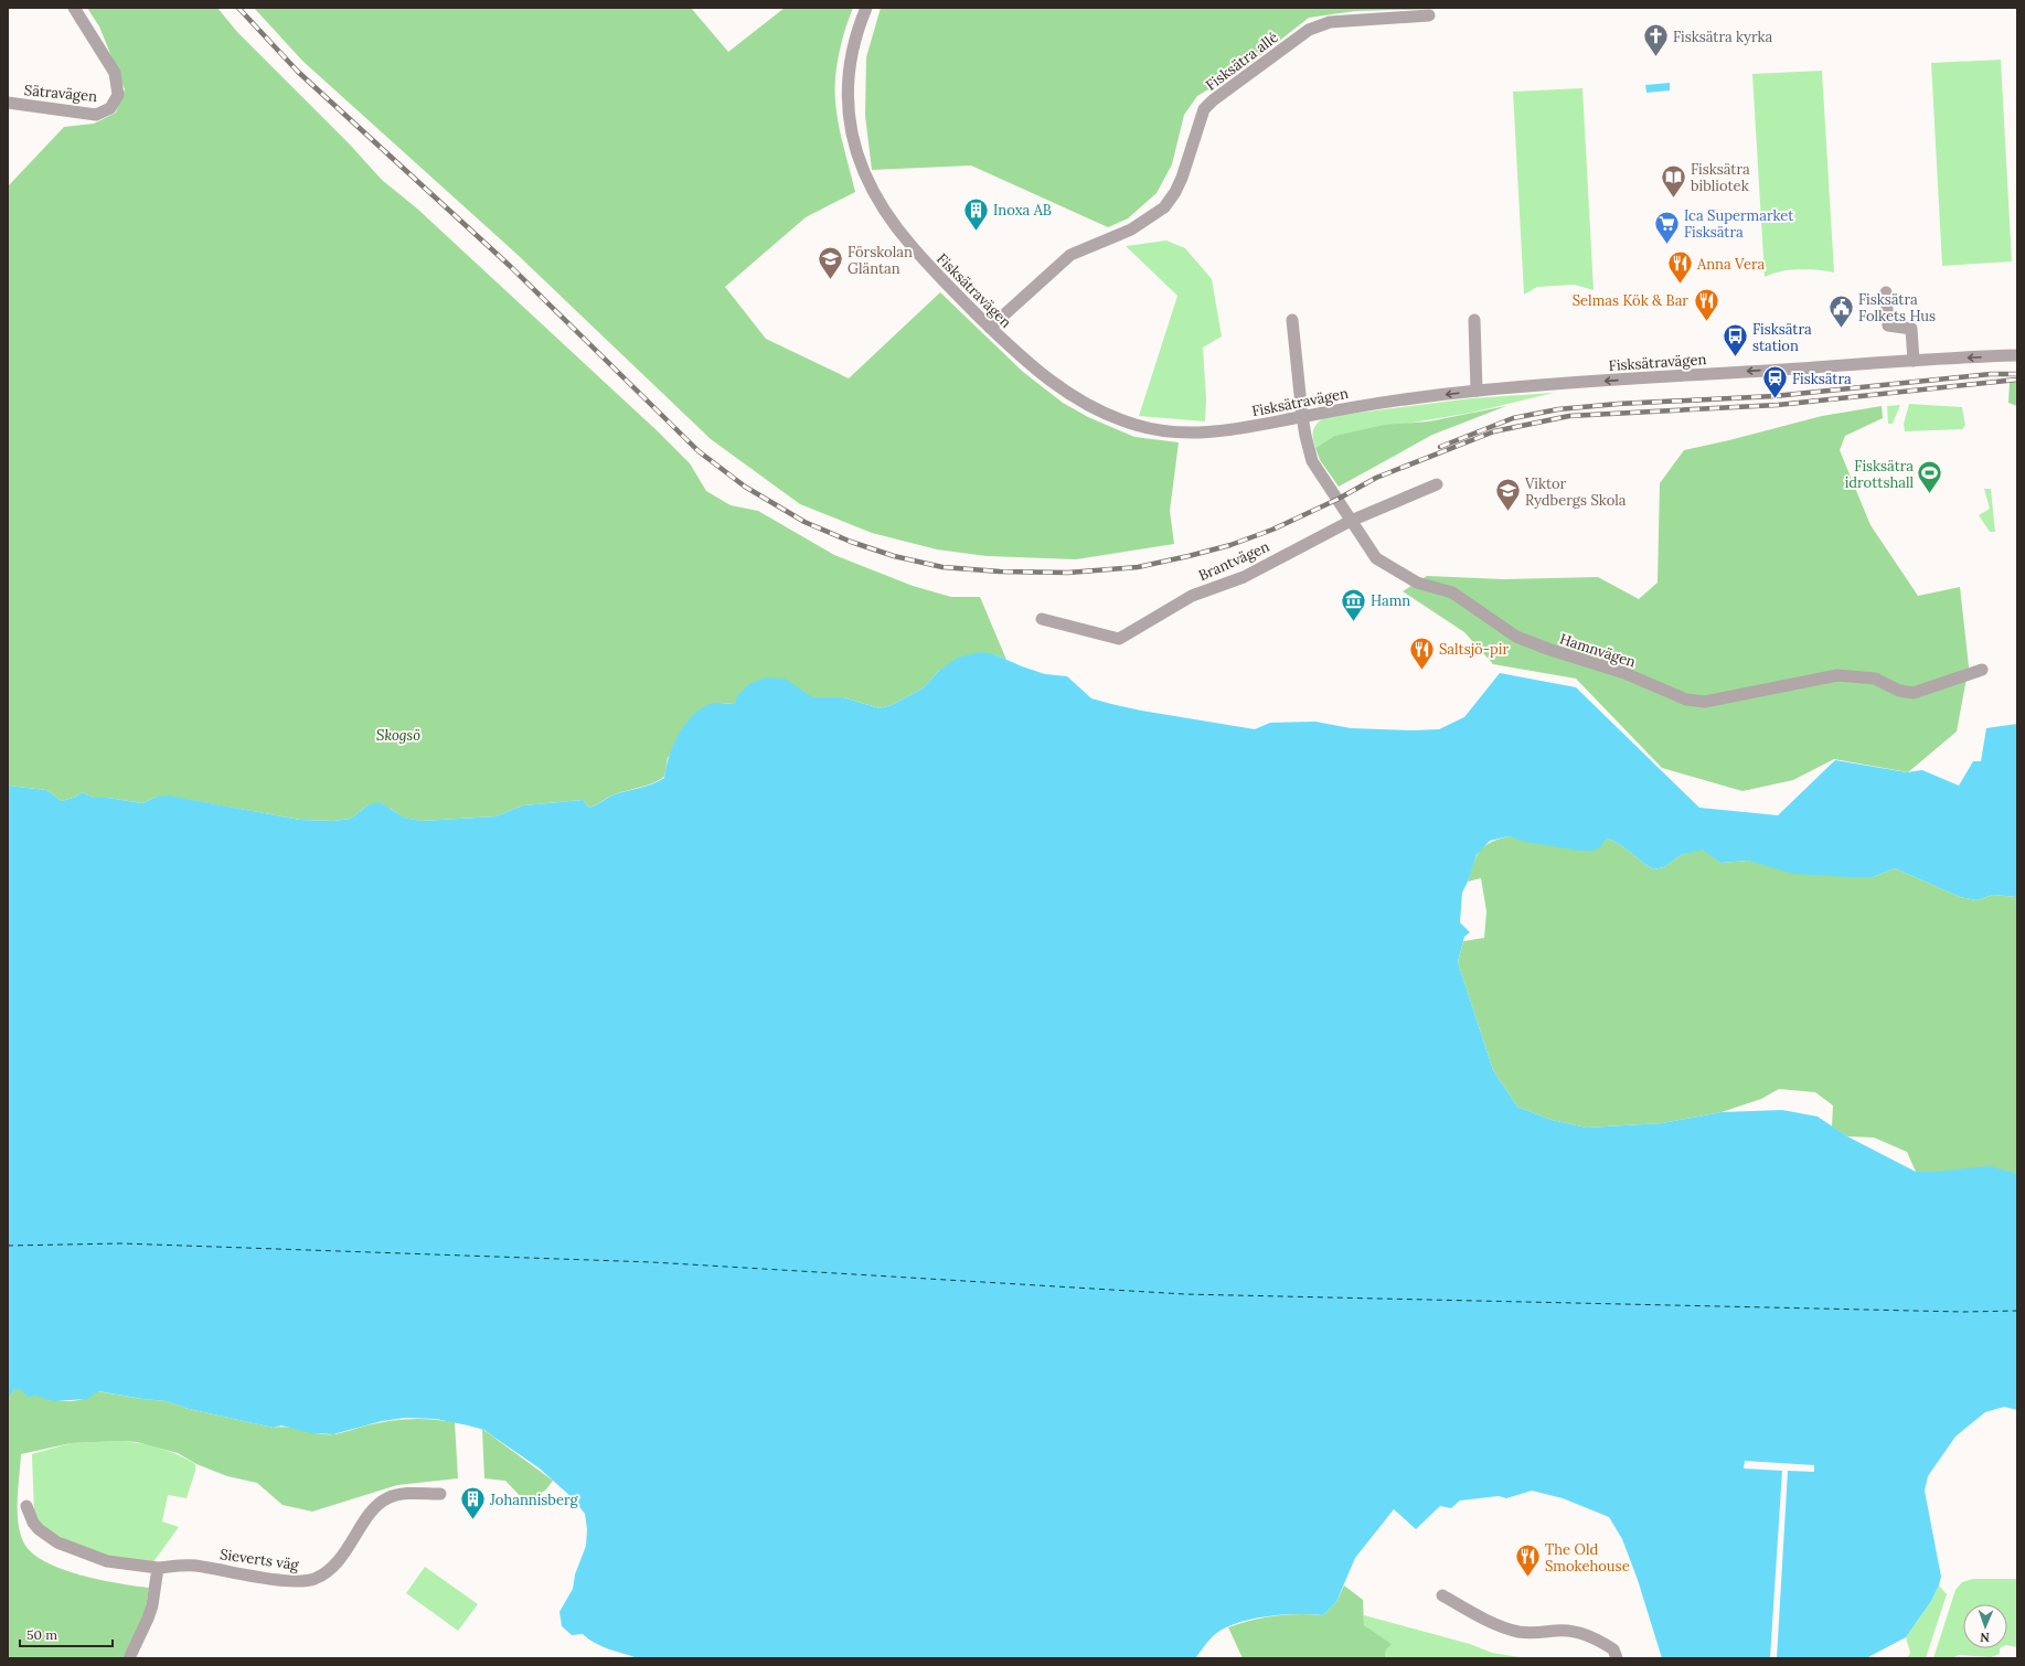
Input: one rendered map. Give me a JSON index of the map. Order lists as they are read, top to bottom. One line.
{"streets":{"street":["Fisksätra allé","Sätravägen","Fisksätravägen","Brantvägen","Hamnvägen","Sieverts väg"]},"crossings":[["Fisksätra allé","Fisksätravägen"],["Fisksätravägen","Hamnvägen"],["Brantvägen","Hamnvägen"]],"one_way":["Fisksätravägen"],"parks":["Skogsö"],"places":{"church":["Fisksätra kyrka"],"library":["Fisksätra bibliotek"],"building":["Inoxa AB","Johannisberg"],"supermarket":["Ica Supermarket Fisksätra"],"school or university":["Förskolan Gläntan","Viktor Rydbergs Skola"],"restaurant":["Anna Vera","Selmas Kök & Bar","Saltsjö-pir","The Old Smokehouse"],"public building":["Fisksätra Folkets Hus"],"bus stop":["Fisksätra station"],"station":["Fisksätra"],"sports":["Fisksätra idrottshall"],"museum":["Hamn"]},"scale_bar":"50 m","north":"bottom"}
